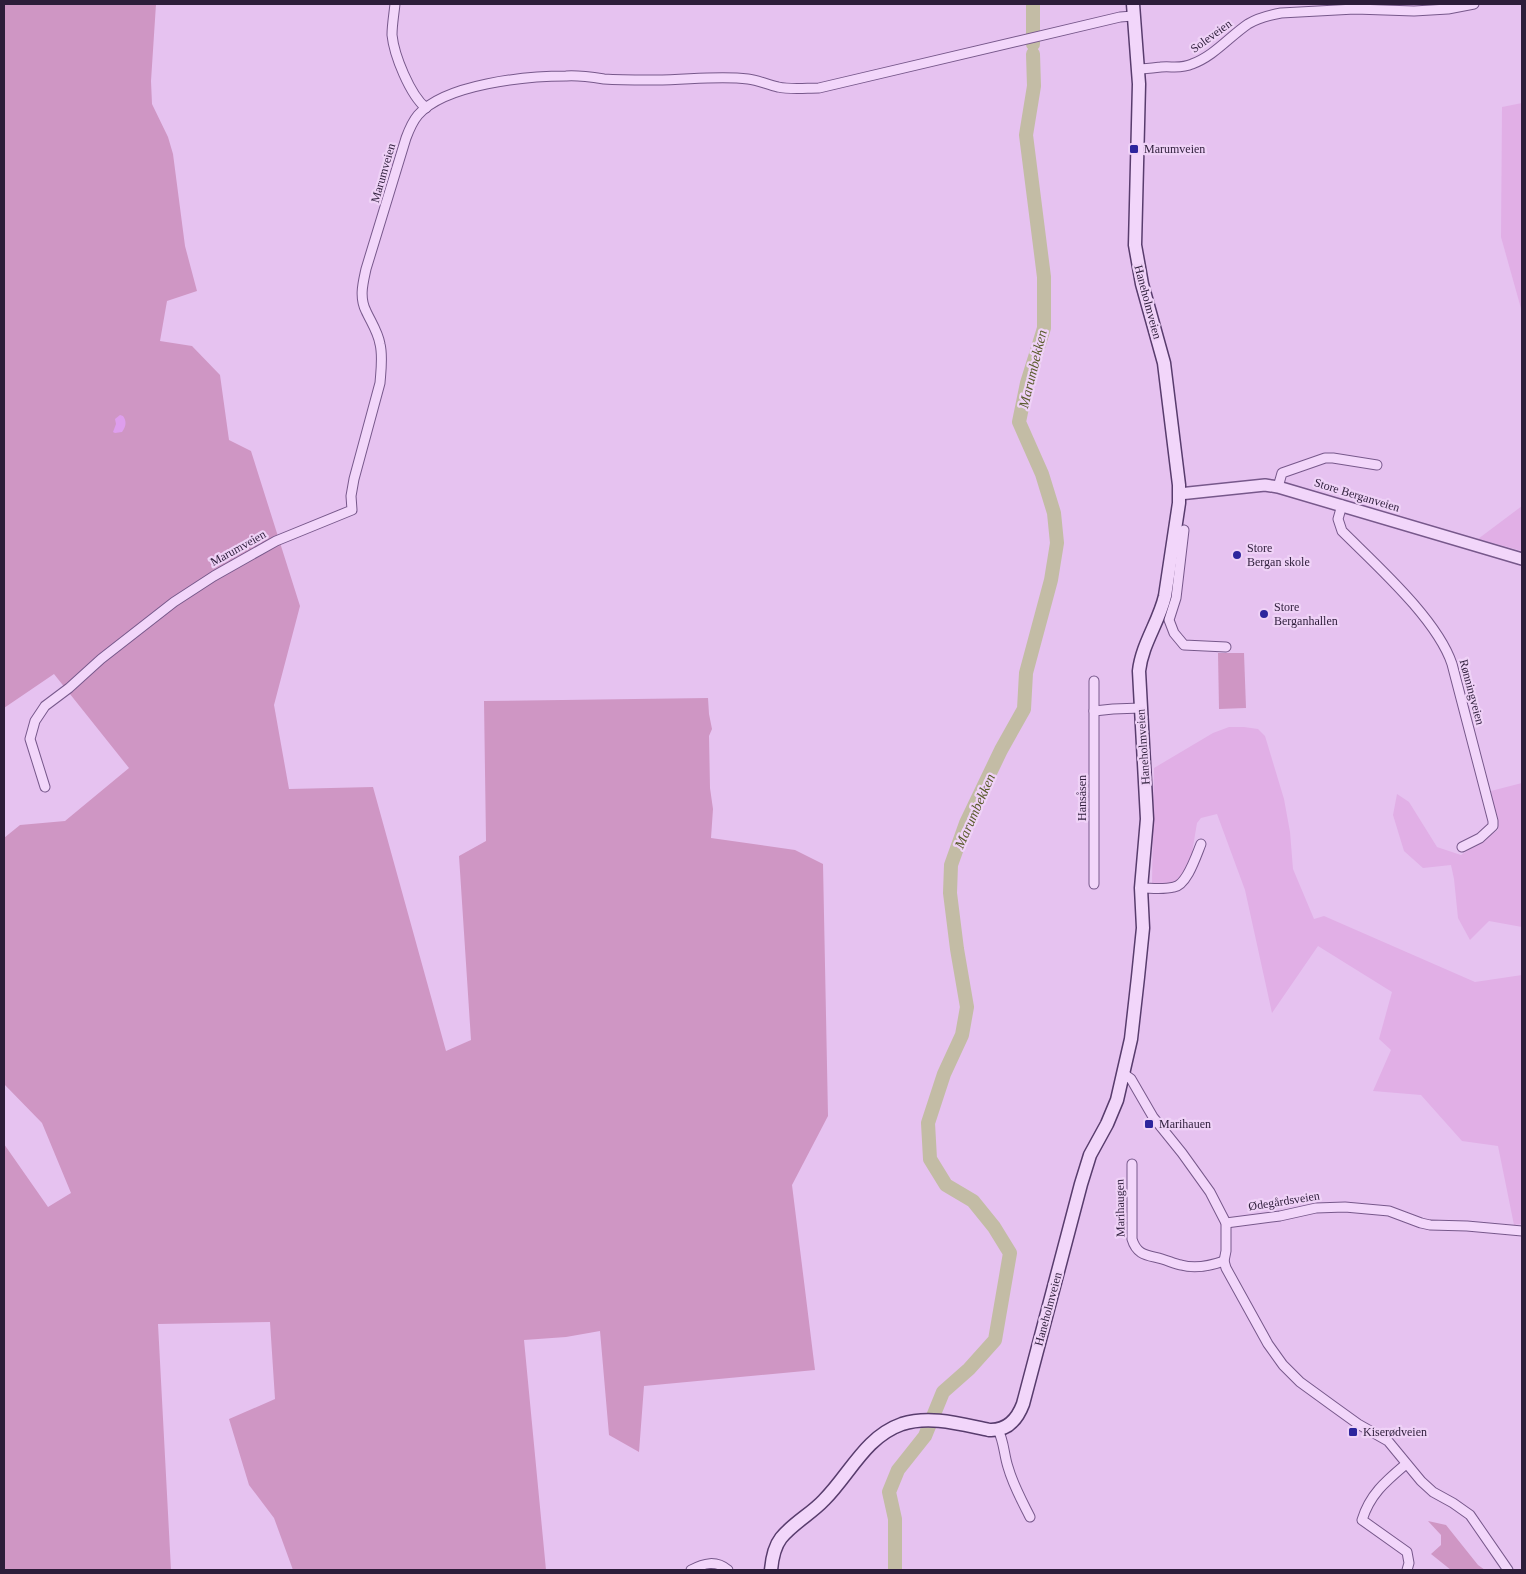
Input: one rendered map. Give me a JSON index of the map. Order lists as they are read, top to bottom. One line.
{"streets":{"main road":["Haneholmveien"],"street":["Soleveien","Marumveien","Store Berganveien","Rønningveien","Hansåsen","Ødegårdsveien","Marihaugen"]},"crossings":[["Soleveien","Haneholmveien"],["Marumveien","Haneholmveien"],["Haneholmveien","Store Berganveien"],["Store Berganveien","Rønningveien"]],"water":["Marumbekken"],"places":{"transit":["Marumveien","Marihauen","Kiserødveien"],"other":["Store Bergan skole","Store Berganhallen"]}}
